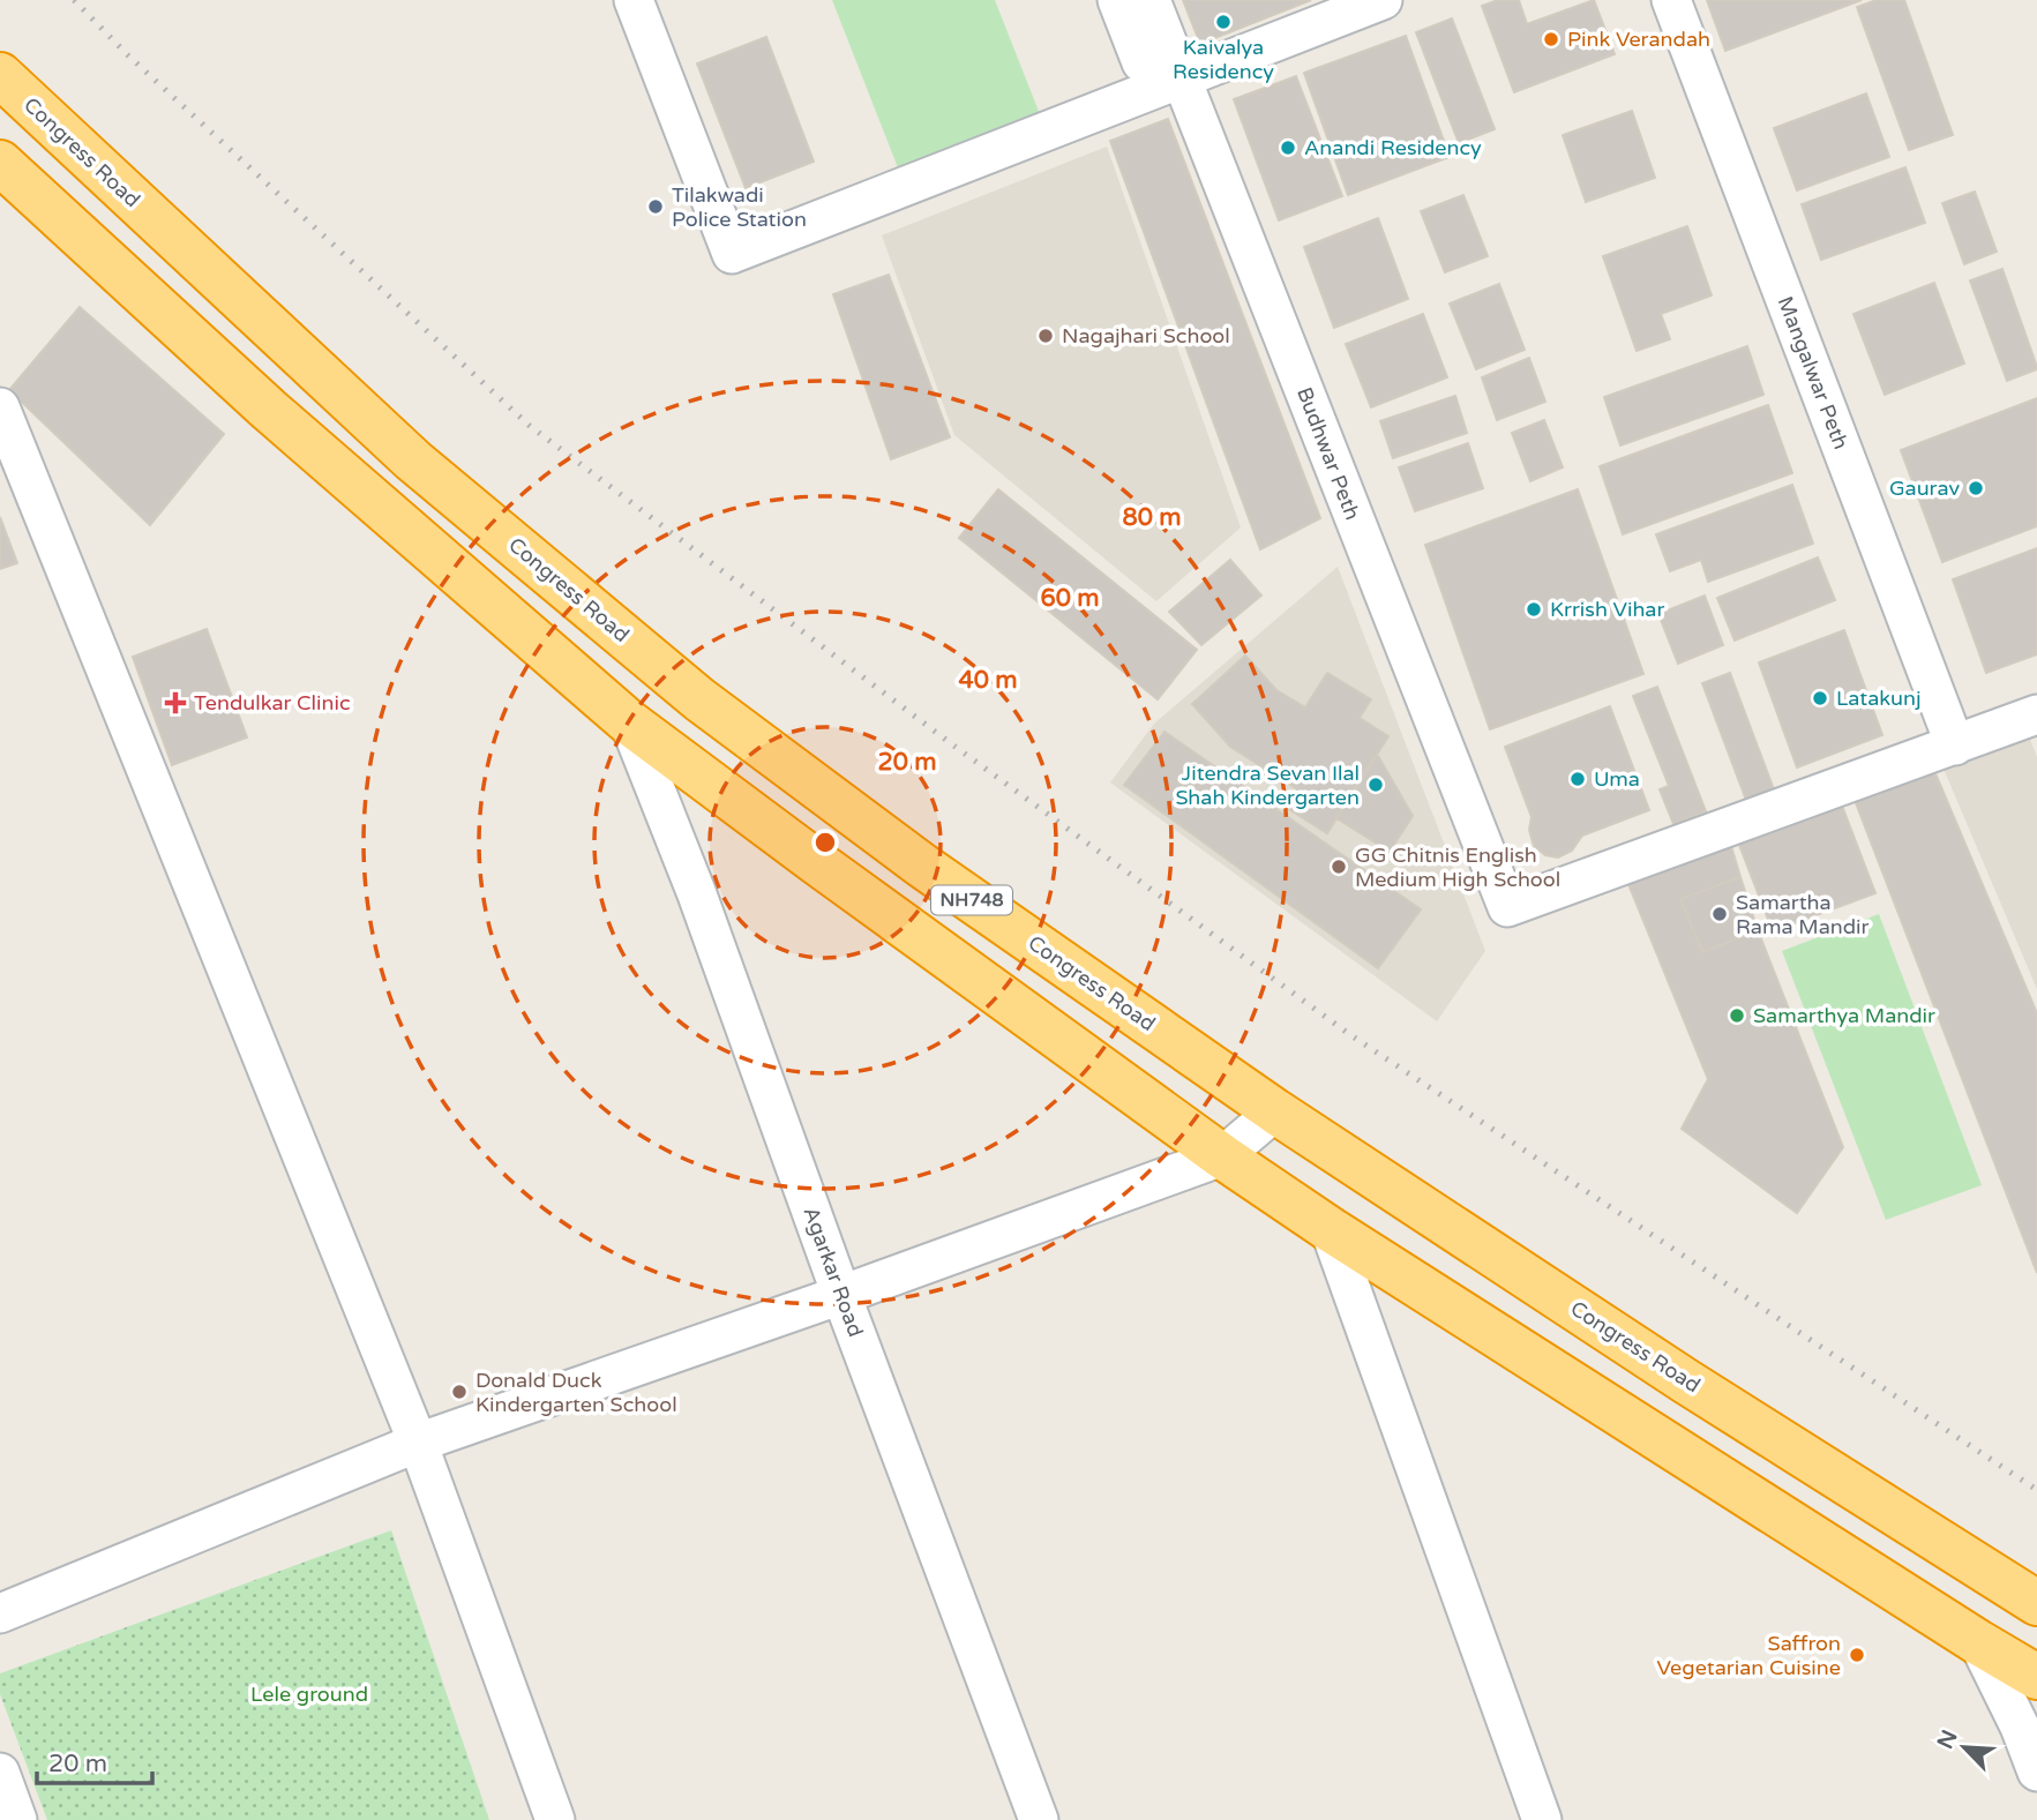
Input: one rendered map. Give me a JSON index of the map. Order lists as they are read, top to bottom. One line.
{"streets":{"highway":["Congress Road","NH748"],"street":["Mangalwar Peth","Budhwar Peth","Agarkar Road"]},"crossings":[["Mangalwar Peth","Budhwar Peth"],["NH748","Agarkar Road"]],"parks":["Lele ground"],"places":{"other":["Kaivalya Residency","Pink Verandah","Anandi Residency","Tilakwadi Police Station","Nagajhari School","Gaurav","Krrish Vihar","Latakunj","Uma","Jitendra Sevan Ilal Shah Kindergarten","GG Chitnis English Medium High School","Samartha Rama Mandir","Samarthya Mandir","Donald Duck Kindergarten School","Saffron Vegetarian Cuisine"],"health":["Tendulkar Clinic"]},"scale_bar":"20 m","north":"top left","rings":["80 m","60 m","40 m","20 m"]}
